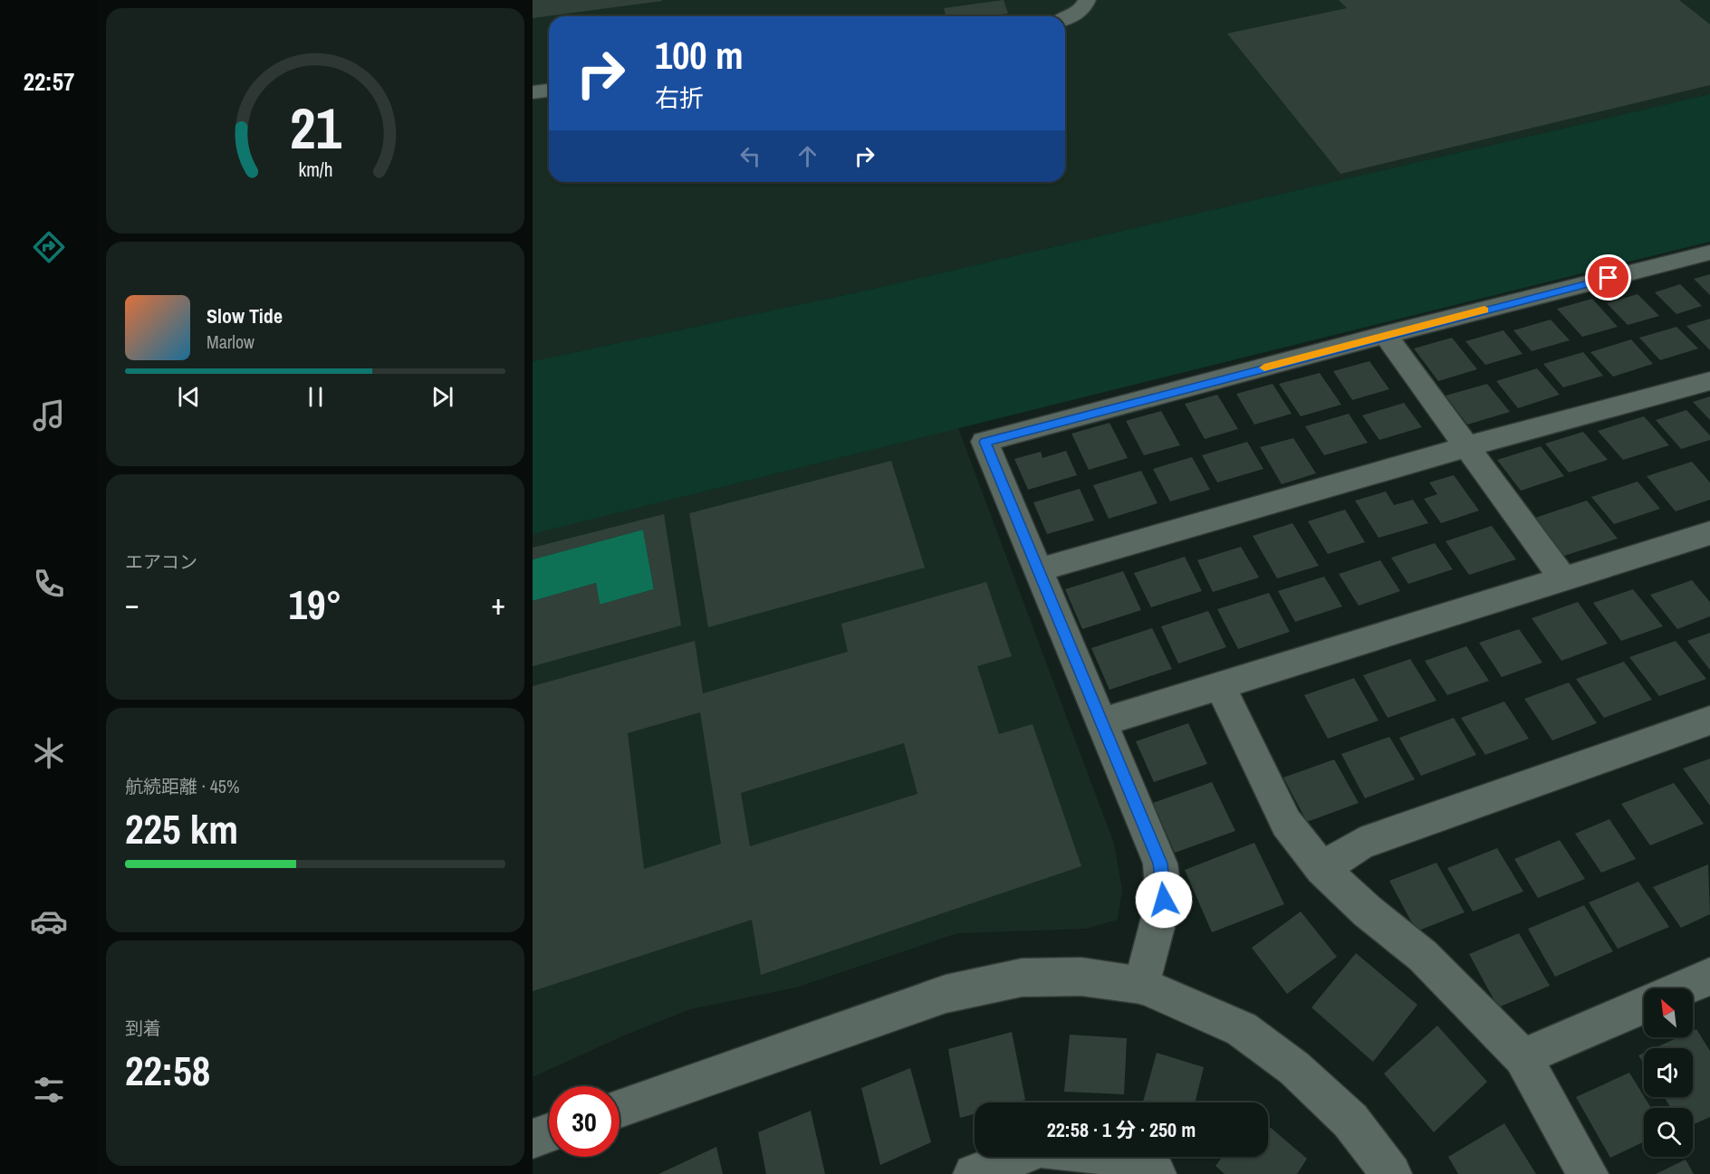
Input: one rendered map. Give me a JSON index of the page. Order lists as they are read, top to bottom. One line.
{"north":"top left","page":{"tabs":"22:57","turn":["100 m","右折"],"song":["Slow Tide","Marlow"],"tile":["エアコン",["航続距離 · 45%","225 km"],["到着","22:58"]],"heat":["−","19°","+"],"limit":"30","trip":"22:58 · 1 分 · 250 m","gauge":["21","km/h"]}}
